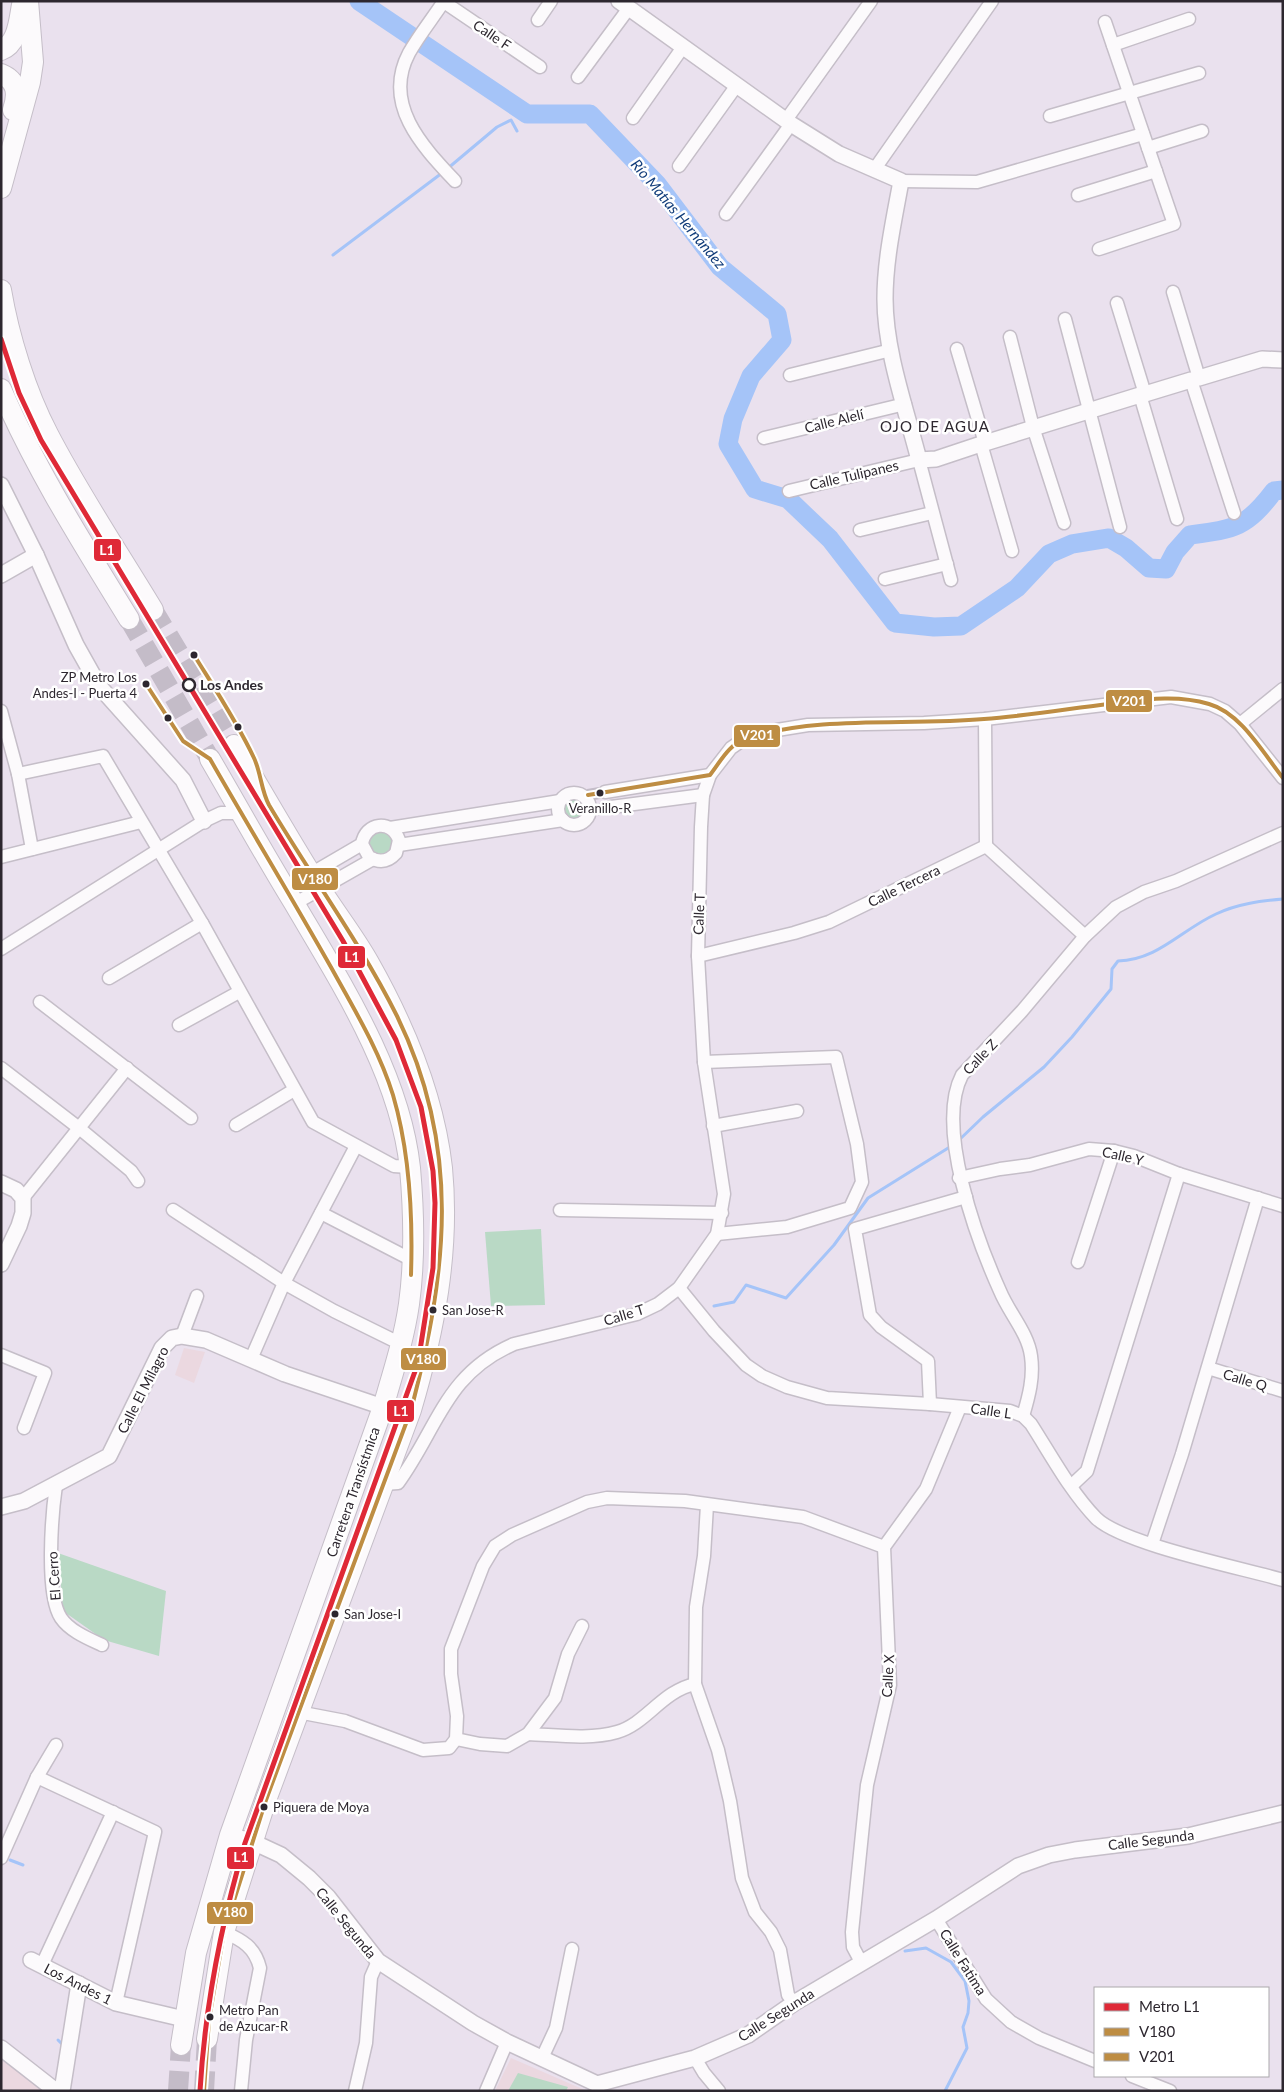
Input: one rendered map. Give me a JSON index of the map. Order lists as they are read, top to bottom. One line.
{"streets":{"main road":["Carretera Transístmica"],"street":["Calle F","Calle Alelí","Calle Tulipanes","Calle Tercera","Calle T","Calle Z","Calle Y","Calle Q","Calle El Milagro","Calle L","El Cerro","Calle X","Calle Segunda","Calle Fatima","Los Andes 1"]},"crossings":[["Calle Tercera","Calle T"],["Calle T","Calle L"],["Calle T","Carretera Transístmica"],["Calle Z","Calle Y"],["Calle Z","Calle L"],["Calle El Milagro","Carretera Transístmica"],["Calle El Milagro","El Cerro"],["Carretera Transístmica","Calle Segunda"],["Carretera Transístmica","Los Andes 1"],["Calle X","Calle Segunda"],["Calle Segunda","Calle Fatima"]],"districts":["OJO DE AGUA"],"water":["Río Matías Hernández"],"places":["ZP Metro Los Andes-I - Puerta 4","Los Andes","Veranillo-R","San Jose-R","San Jose-I","Piquera de Moya","Metro Pan de Azucar-R"],"lines":["metro line L1","transit line V180","transit line V201"],"legend":["Metro L1","V180","V201"]}
